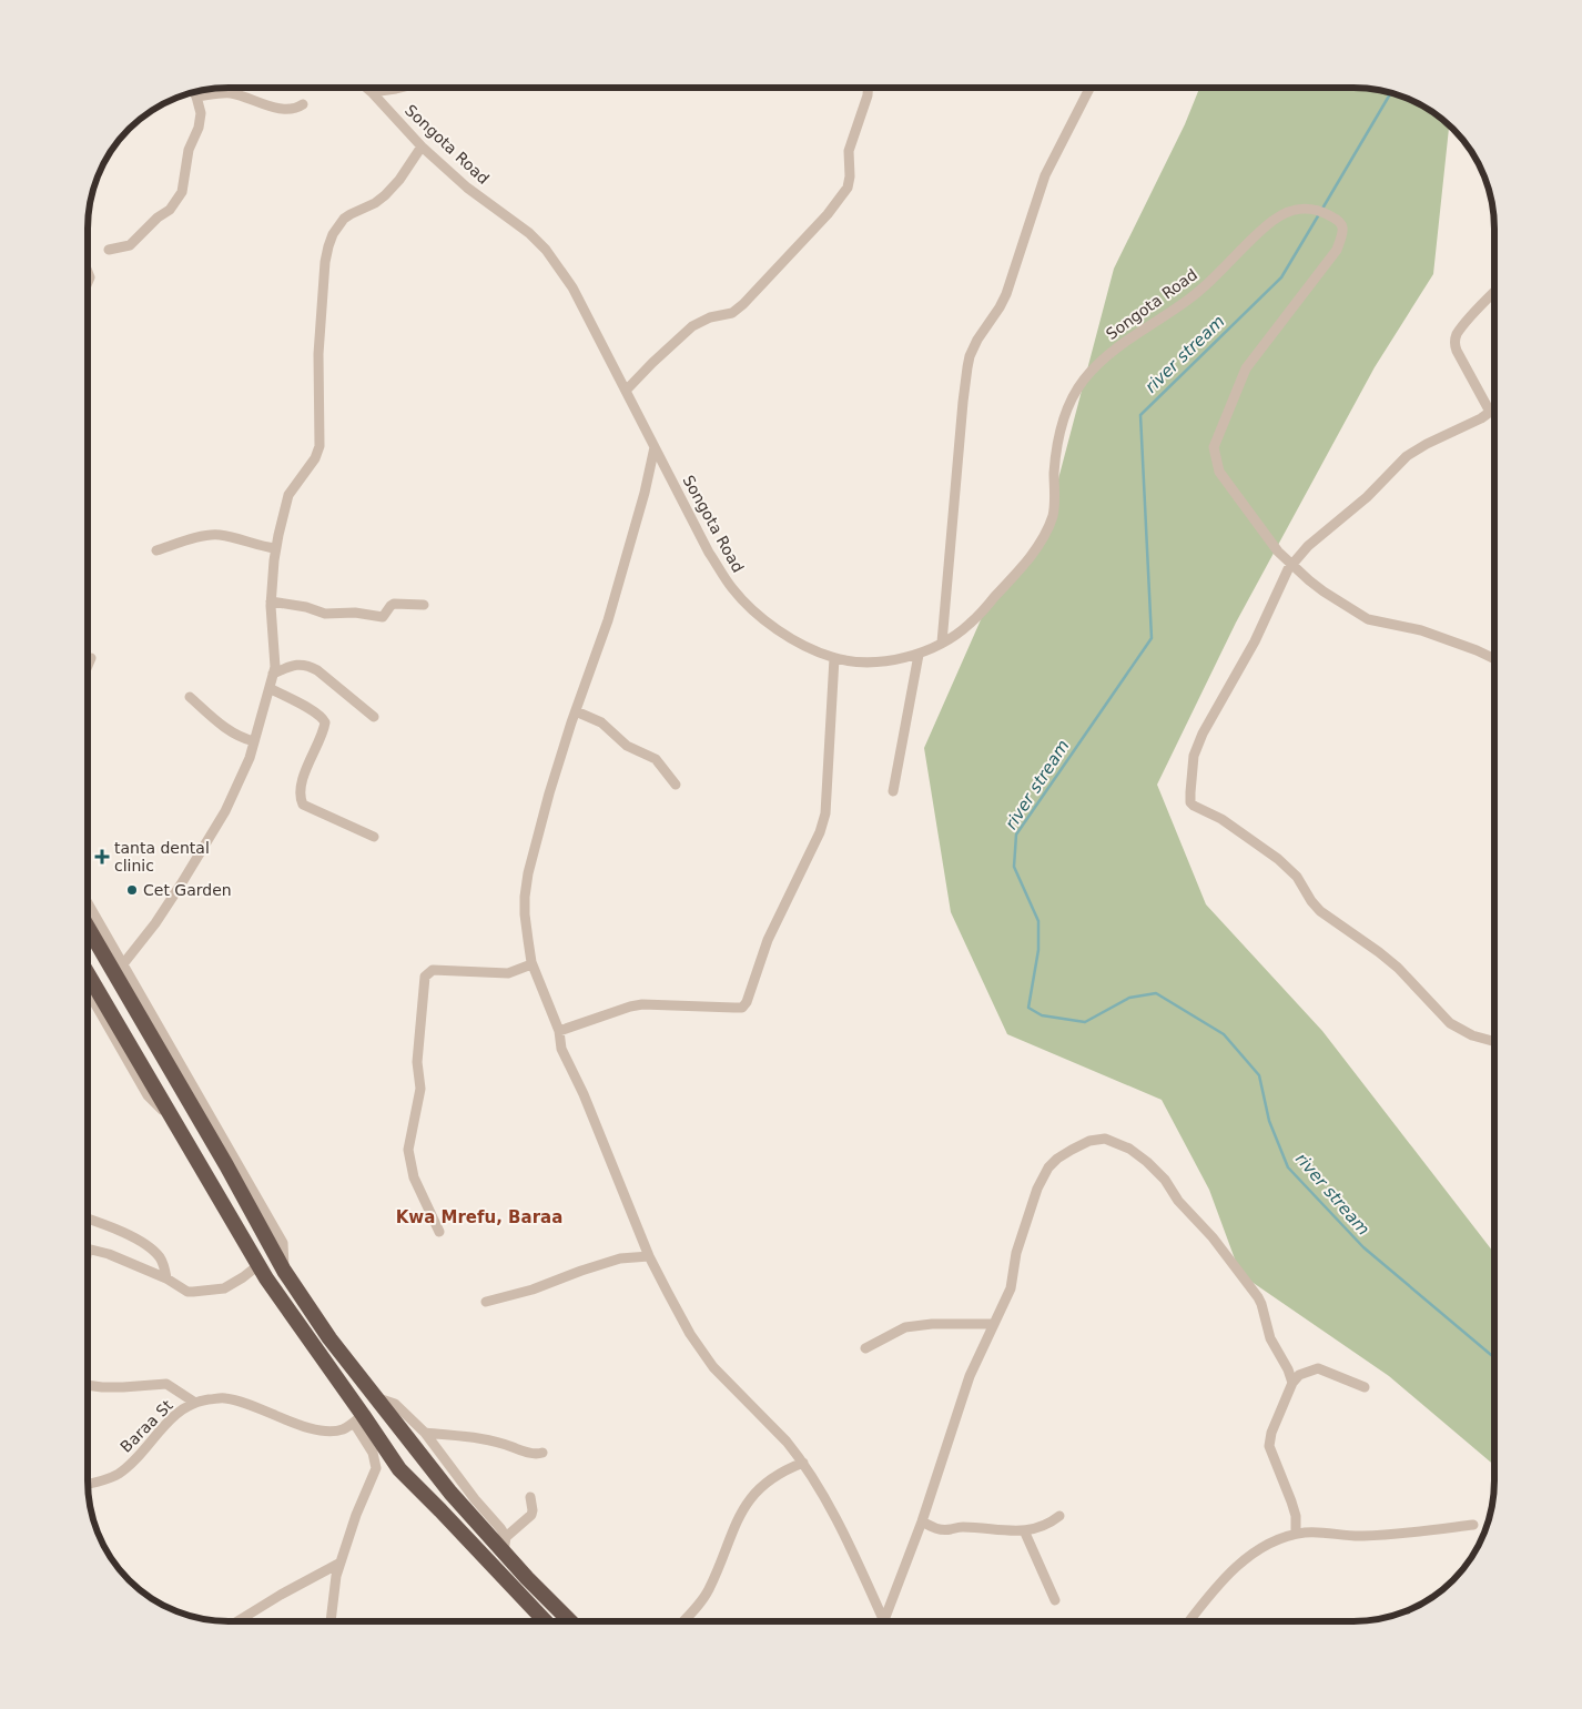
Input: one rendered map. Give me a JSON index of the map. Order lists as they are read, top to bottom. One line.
{"streets":{"street":["Songota Road","Baraa St"]},"districts":["Kwa Mrefu, Baraa"],"water":["river stream"],"places":{"health":["tanta dental clinic"],"other":["Cet Garden"]}}
